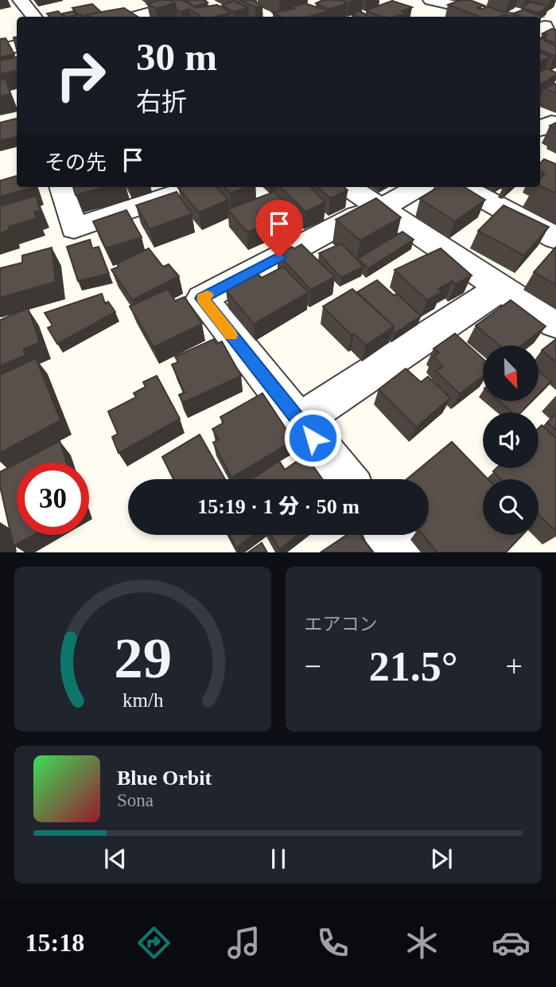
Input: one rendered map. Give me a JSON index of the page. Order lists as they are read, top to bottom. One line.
{"north":"bottom right","page":{"turn":["30 m","右折"],"then":"その先","limit":"30","trip":"15:19 · 1 分 · 50 m","tile":"エアコン","heat":["−","21.5°","+"],"song":["Blue Orbit","Sona"],"tabs":"15:18","gauge":["29","km/h"]}}
